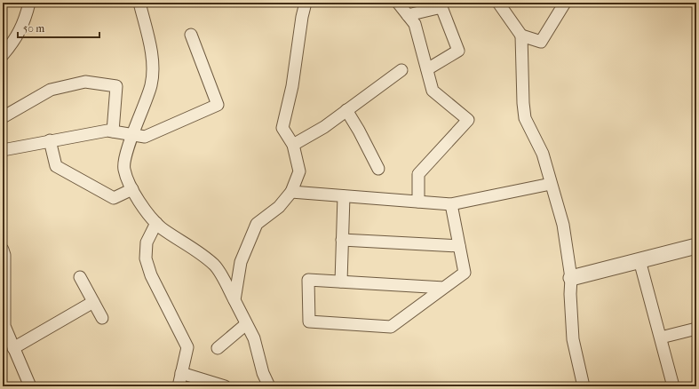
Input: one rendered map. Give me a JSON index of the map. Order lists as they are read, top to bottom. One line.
{"scale_bar":"50 m"}
